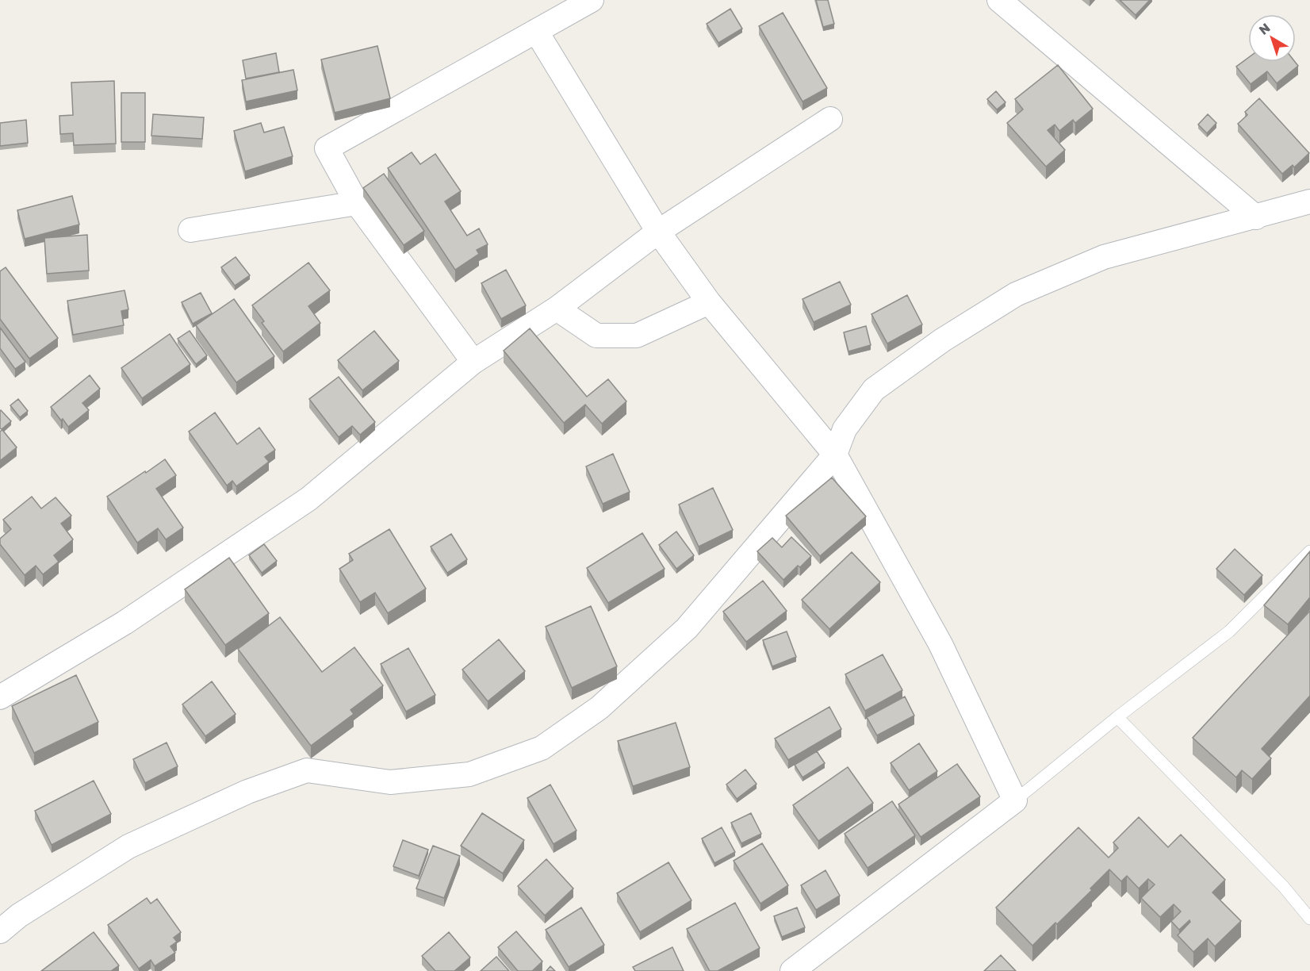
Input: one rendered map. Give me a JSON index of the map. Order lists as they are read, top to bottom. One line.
{"north":"top left"}
